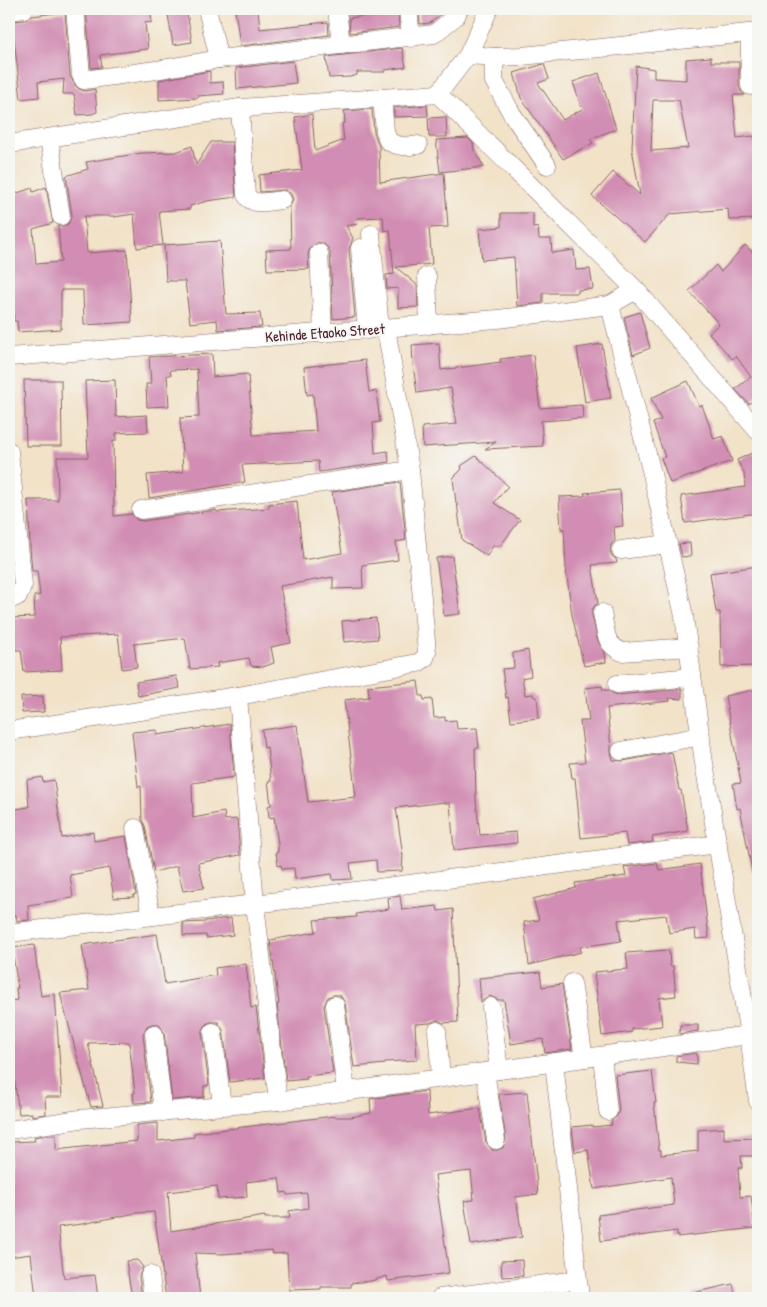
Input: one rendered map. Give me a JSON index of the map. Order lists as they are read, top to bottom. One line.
{"streets":{"street":["Kehinde Etaoko Street"]}}
